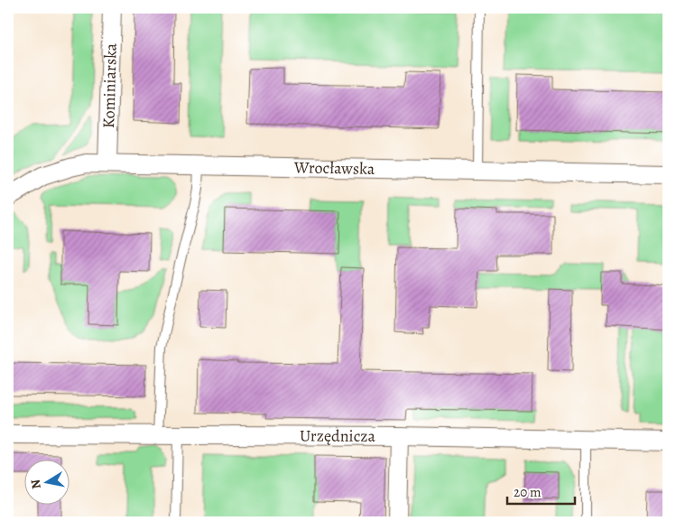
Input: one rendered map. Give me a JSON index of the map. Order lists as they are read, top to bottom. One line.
{"streets":{"street":["Kominiarska","Wrocławska","Urzędnicza"]},"crossings":[["Kominiarska","Wrocławska"]],"scale_bar":"20 m","north":"left"}
